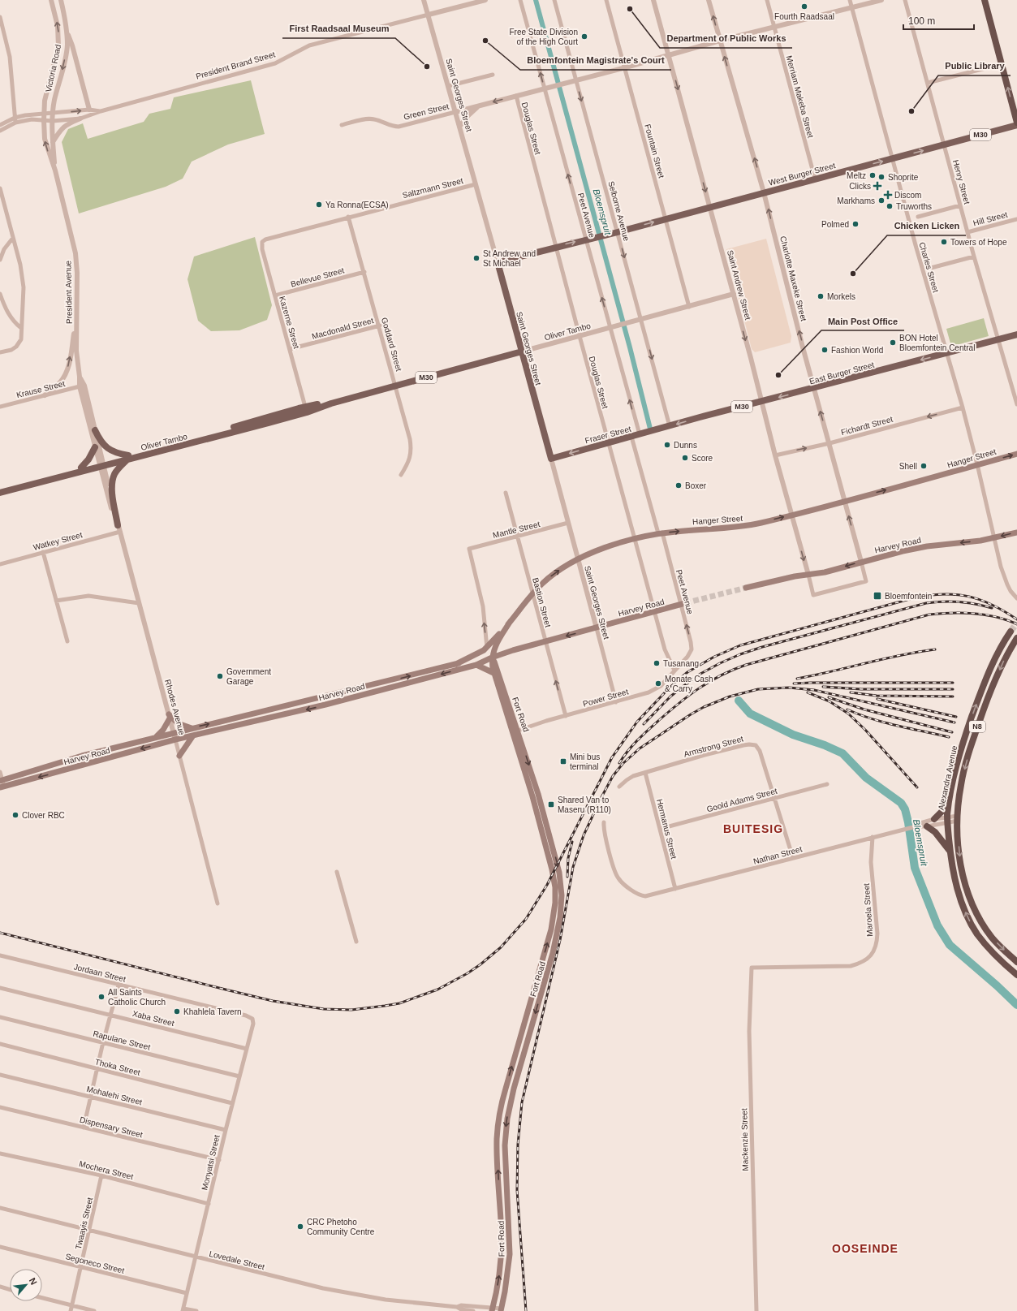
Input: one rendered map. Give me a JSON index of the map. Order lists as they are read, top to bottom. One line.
{"streets":{"highway":["N8","Alexandra Avenue"],"main road":["Saint Georges Street","M30","West Burger Street","Oliver Tambo","East Burger Street","Fraser Street","Hanger Street","Harvey Road","Fort Road"],"street":["President Brand Street","Victoria Road","Merriam Makeba Street","Green Street","Douglas Street","Fountain Street","Henry Street","Saltzmann Street","Selborne Avenue","Peet Avenue","Hill Street","Charles Street","Bellevue Street","Charlotte Maxeke Street","Saint Andrew Street","President Avenue","Kazerne Street","Macdonald Street","Goddard Street","Krause Street","Fichardt Street","Mantle Street","Watkey Street","Bastion Street","Power Street","Rhodes Avenue","Armstrong Street","Goold Adams Street","Hermanus Street","Nathan Street","Maroela Street","Jordaan Street","Xaba Street","Rapulane Street","Thoka Street","Mohalehi Street","Dispensary Street","Mackenzie Street","Monyatsi Street","Mochera Street","Twaayis Street","Lovedale Street","Segoneco Street"]},"crossings":[["President Brand Street","Victoria Road"],["President Brand Street","Saint Georges Street"],["President Brand Street","President Avenue"],["Victoria Road","President Avenue"],["Saint Georges Street","Green Street"],["Saint Georges Street","M30"],["Saint Georges Street","Saltzmann Street"],["Saint Georges Street","Oliver Tambo"],["Saint Georges Street","Fraser Street"],["Saint Georges Street","Hanger Street"],["Saint Georges Street","Mantle Street"],["Saint Georges Street","Harvey Road"],["Saint Georges Street","Power Street"],["Merriam Makeba Street","Green Street"],["Merriam Makeba Street","West Burger Street"],["Green Street","Douglas Street"],["Green Street","Fountain Street"],["Green Street","Selborne Avenue"],["Green Street","Peet Avenue"],["Green Street","Charles Street"],["Green Street","Charlotte Maxeke Street"],["Green Street","Saint Andrew Street"],["Douglas Street","M30"],["Douglas Street","Oliver Tambo"],["Douglas Street","Fraser Street"],["Douglas Street","Hanger Street"],["Douglas Street","Harvey Road"],["Douglas Street","Power Street"],["M30","West Burger Street"],["M30","Peet Avenue"],["Fountain Street","West Burger Street"],["Fountain Street","Oliver Tambo"],["West Burger Street","Henry Street"],["West Burger Street","Selborne Avenue"],["West Burger Street","Peet Avenue"],["West Burger Street","Charles Street"],["West Burger Street","Charlotte Maxeke Street"],["West Burger Street","Saint Andrew Street"],["Henry Street","Hill Street"],["Henry Street","East Burger Street"],["Saltzmann Street","Kazerne Street"],["Saltzmann Street","Goddard Street"],["Selborne Avenue","Oliver Tambo"],["Selborne Avenue","East Burger Street"],["Selborne Avenue","Fraser Street"],["Peet Avenue","Oliver Tambo"],["Peet Avenue","Fraser Street"],["Peet Avenue","Hanger Street"],["Peet Avenue","Harvey Road"],["Peet Avenue","Power Street"],["Charles Street","East Burger Street"],["Charles Street","Fichardt Street"],["Charles Street","Hanger Street"],["Charles Street","Harvey Road"],["Bellevue Street","Kazerne Street"],["Bellevue Street","Goddard Street"],["Charlotte Maxeke Street","East Burger Street"],["Charlotte Maxeke Street","Fichardt Street"],["Charlotte Maxeke Street","Hanger Street"],["Charlotte Maxeke Street","Harvey Road"],["Saint Andrew Street","Oliver Tambo"],["Saint Andrew Street","East Burger Street"],["Saint Andrew Street","Fichardt Street"],["Saint Andrew Street","Hanger Street"],["Saint Andrew Street","Harvey Road"],["President Avenue","Oliver Tambo"],["President Avenue","Krause Street"],["President Avenue","Rhodes Avenue"],["Kazerne Street","Macdonald Street"],["Kazerne Street","Oliver Tambo"],["Macdonald Street","Goddard Street"],["Oliver Tambo","Goddard Street"],["Oliver Tambo","Rhodes Avenue"],["East Burger Street","Fraser Street"],["Hanger Street","Mantle Street"],["Hanger Street","Harvey Road"],["Hanger Street","Bastion Street"],["Hanger Street","Fort Road"],["Mantle Street","Bastion Street"],["Watkey Street","Rhodes Avenue"],["Harvey Road","Bastion Street"],["Harvey Road","Rhodes Avenue"],["Harvey Road","Fort Road"],["Bastion Street","Power Street"],["Power Street","Fort Road"],["Armstrong Street","Goold Adams Street"],["Armstrong Street","Hermanus Street"],["Armstrong Street","Nathan Street"],["Alexandra Avenue","Nathan Street"],["Goold Adams Street","Hermanus Street"],["Hermanus Street","Nathan Street"],["Nathan Street","Maroela Street"],["Maroela Street","Mackenzie Street"],["Jordaan Street","Monyatsi Street"],["Xaba Street","Monyatsi Street"],["Rapulane Street","Monyatsi Street"],["Thoka Street","Monyatsi Street"],["Mohalehi Street","Monyatsi Street"],["Dispensary Street","Monyatsi Street"],["Monyatsi Street","Mochera Street"],["Monyatsi Street","Lovedale Street"],["Monyatsi Street","Segoneco Street"],["Mochera Street","Twaayis Street"],["Twaayis Street","Lovedale Street"],["Twaayis Street","Segoneco Street"]],"one_way":["West Burger Street","Selborne Avenue","Peet Avenue","Charlotte Maxeke Street","Saint Andrew Street","East Burger Street","Fraser Street","Hanger Street"],"districts":["BUITESIG","OOSEINDE"],"water":["Bloemspruit"],"places":{"other":["Fourth Raadsaal","Department of Public Works","Free State Division of the High Court","Bloemfontein Magistrate's Court","First Raadsaal Museum","Public Library","Meltz","Shoprite","Markhams","Ya Ronna(ECSA)","Truworths","Polmed","Towers of Hope","St Andrew and St Michael","Chicken Licken","Morkels","BON Hotel Bloemfontein Central","Fashion World","Main Post Office","Dunns","Score","Shell","Boxer","Tusanang","Government Garage","Monate Cash & Carry","Clover RBC","All Saints Catholic Church","Khahlela Tavern","CRC Phetoho Community Centre"],"health":["Clicks","Discom"],"transit":["Bloemfontein","Mini bus terminal","Shared Van to Maseru (R110)"]},"scale_bar":"100 m","north":"top right"}
